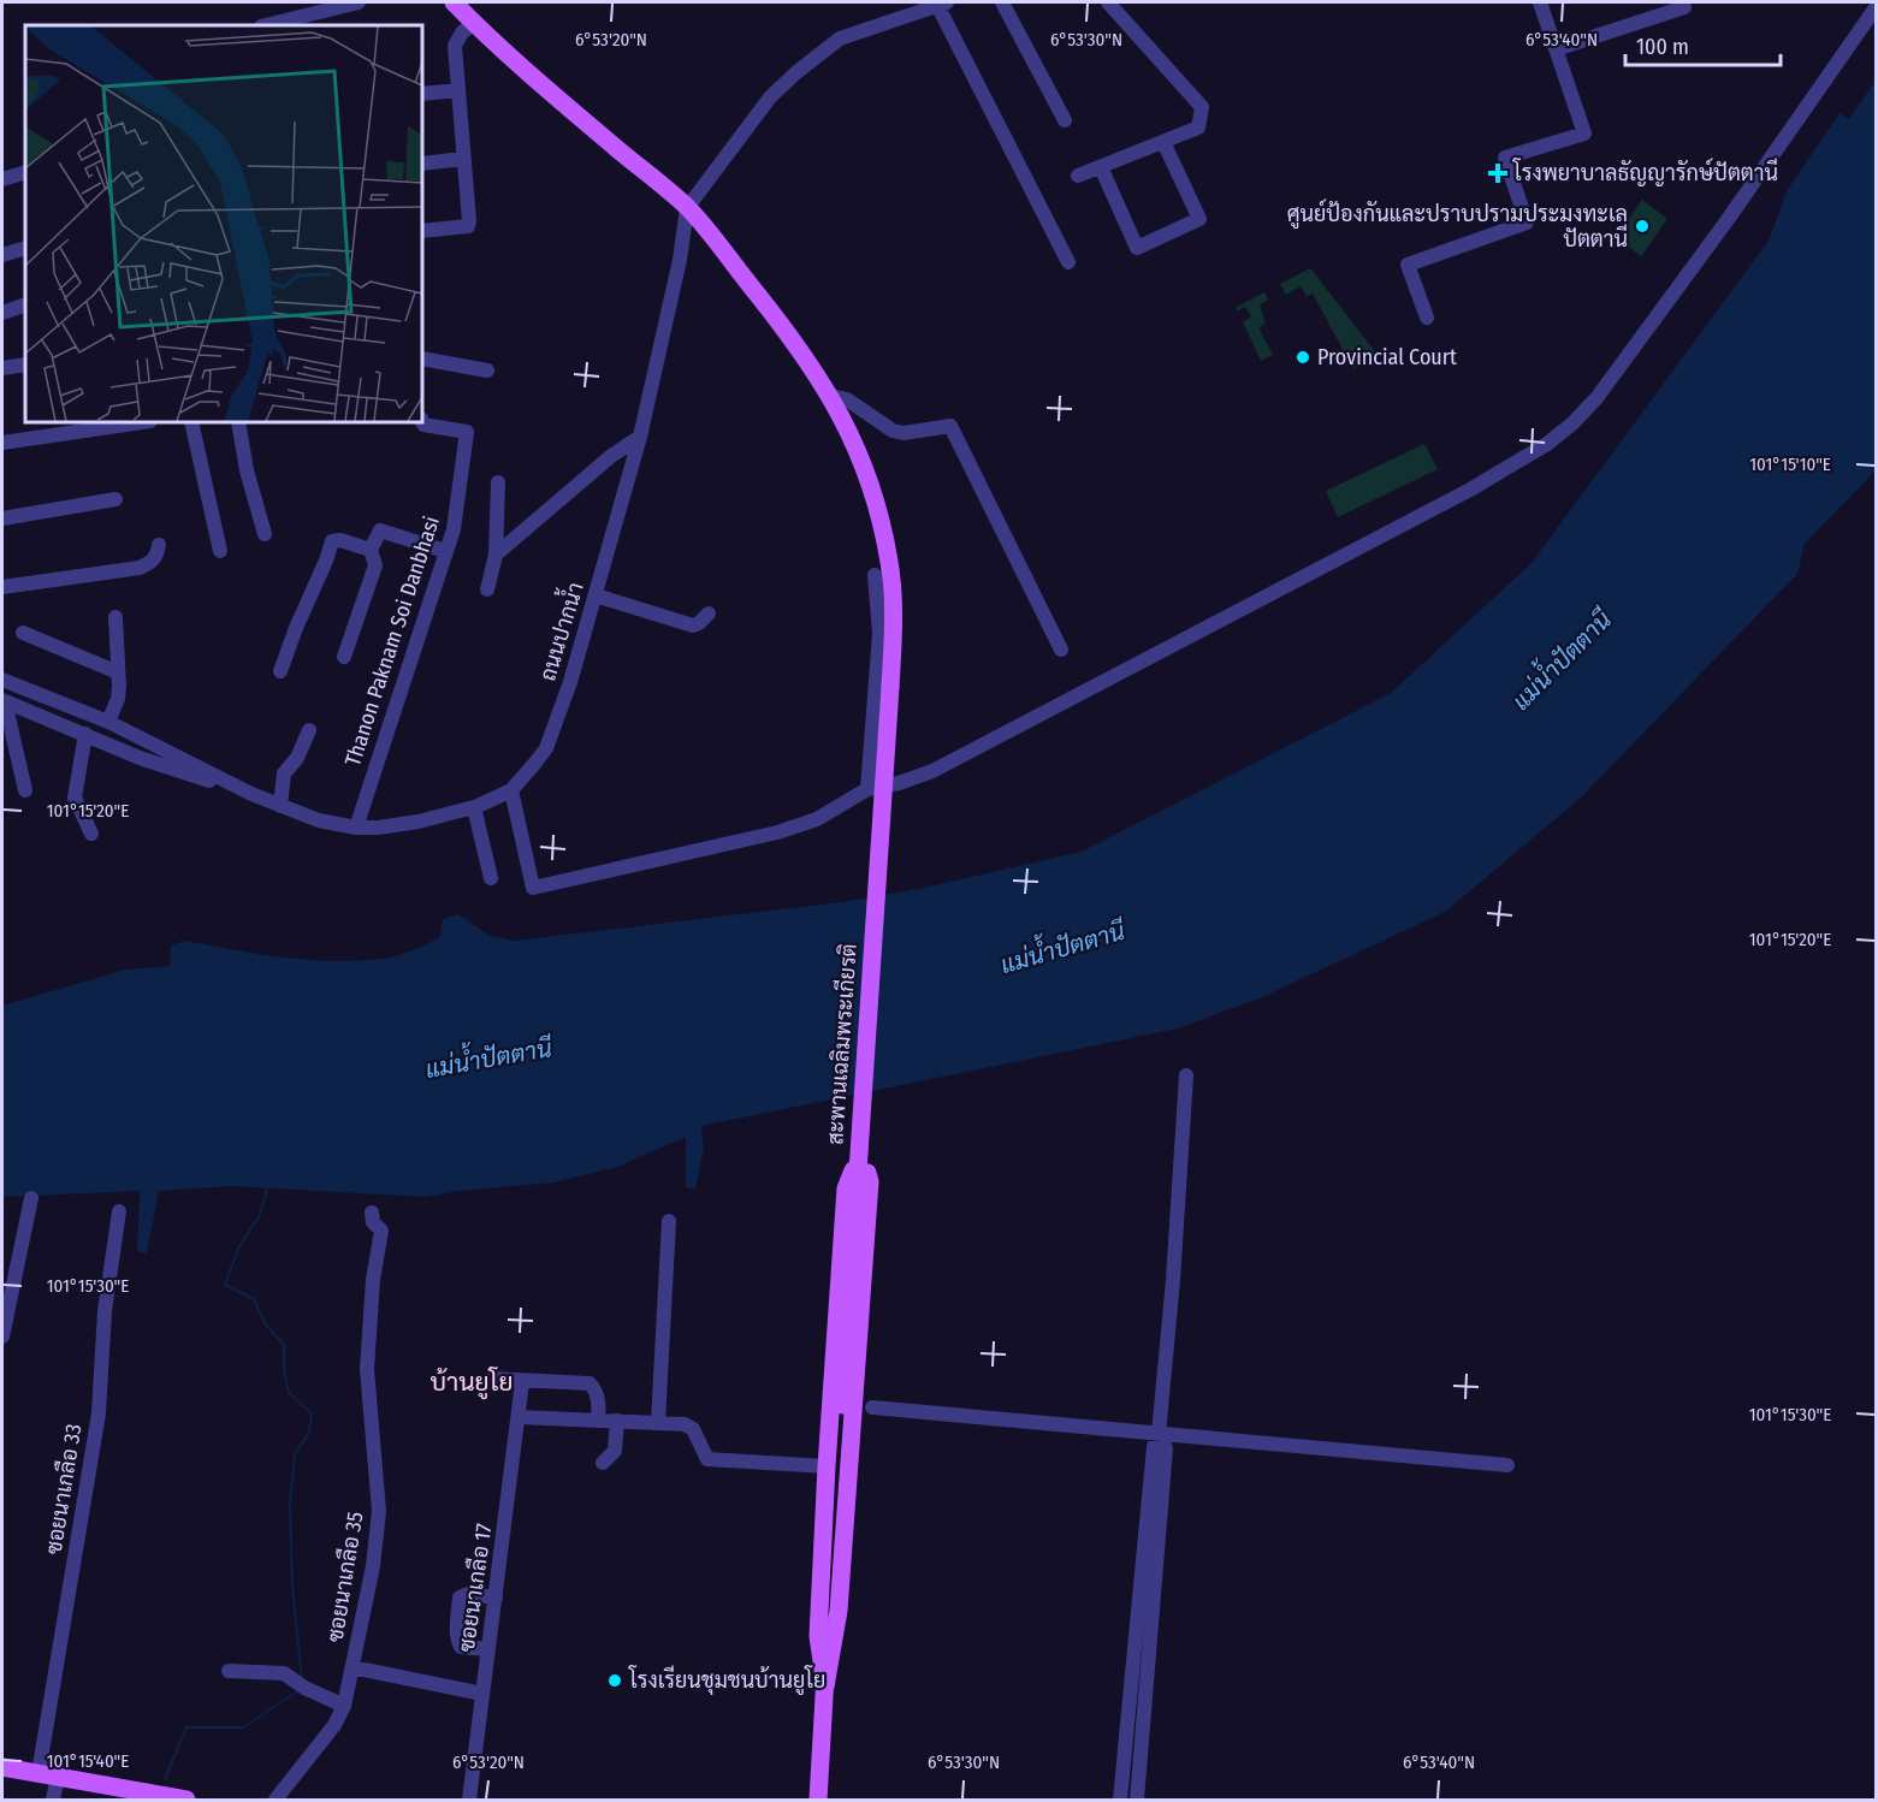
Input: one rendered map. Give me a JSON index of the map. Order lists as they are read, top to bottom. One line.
{"streets":{"main road":["สะพานเฉลิมพระเกียรติ"],"street":["ถนนปากน้ำ","Thanon Paknam Soi Danbhasi","ซอยนาเกลือ 33","ซอยนาเกลือ 35","ซอยนาเกลือ 17"]},"crossings":[["ถนนปากน้ำ","Thanon Paknam Soi Danbhasi"],["ถนนปากน้ำ","สะพานเฉลิมพระเกียรติ"]],"districts":["บ้านยูโย"],"water":["แม่น้ำปัตตานี"],"places":{"health":["โรงพยาบาลธัญญารักษ์ปัตตานี"],"other":["ศูนย์ป้องกันและปราบปรามประมงทะเล ปัตตานี","Provincial Court","โรงเรียนชุมชนบ้านยูโย"]},"scale_bar":"100 m","coordinates":["6°53'20\"N","6°53'30\"N","6°53'40\"N","101°15'10\"E","101°15'20\"E","101°15'30\"E","101°15'40\"E"]}
